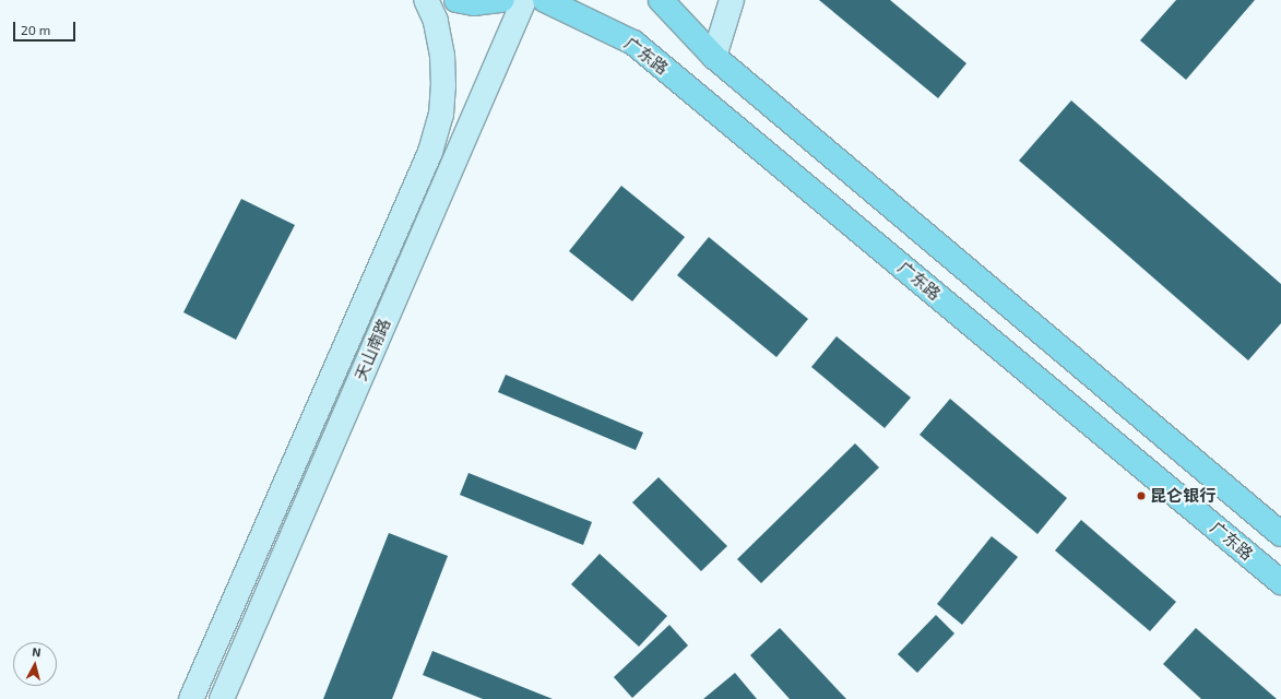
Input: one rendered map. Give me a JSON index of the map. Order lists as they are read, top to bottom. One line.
{"streets":{"main road":["广东路","天山南路"]},"places":["昆仑银行"],"scale_bar":"20 m","north":"top"}
